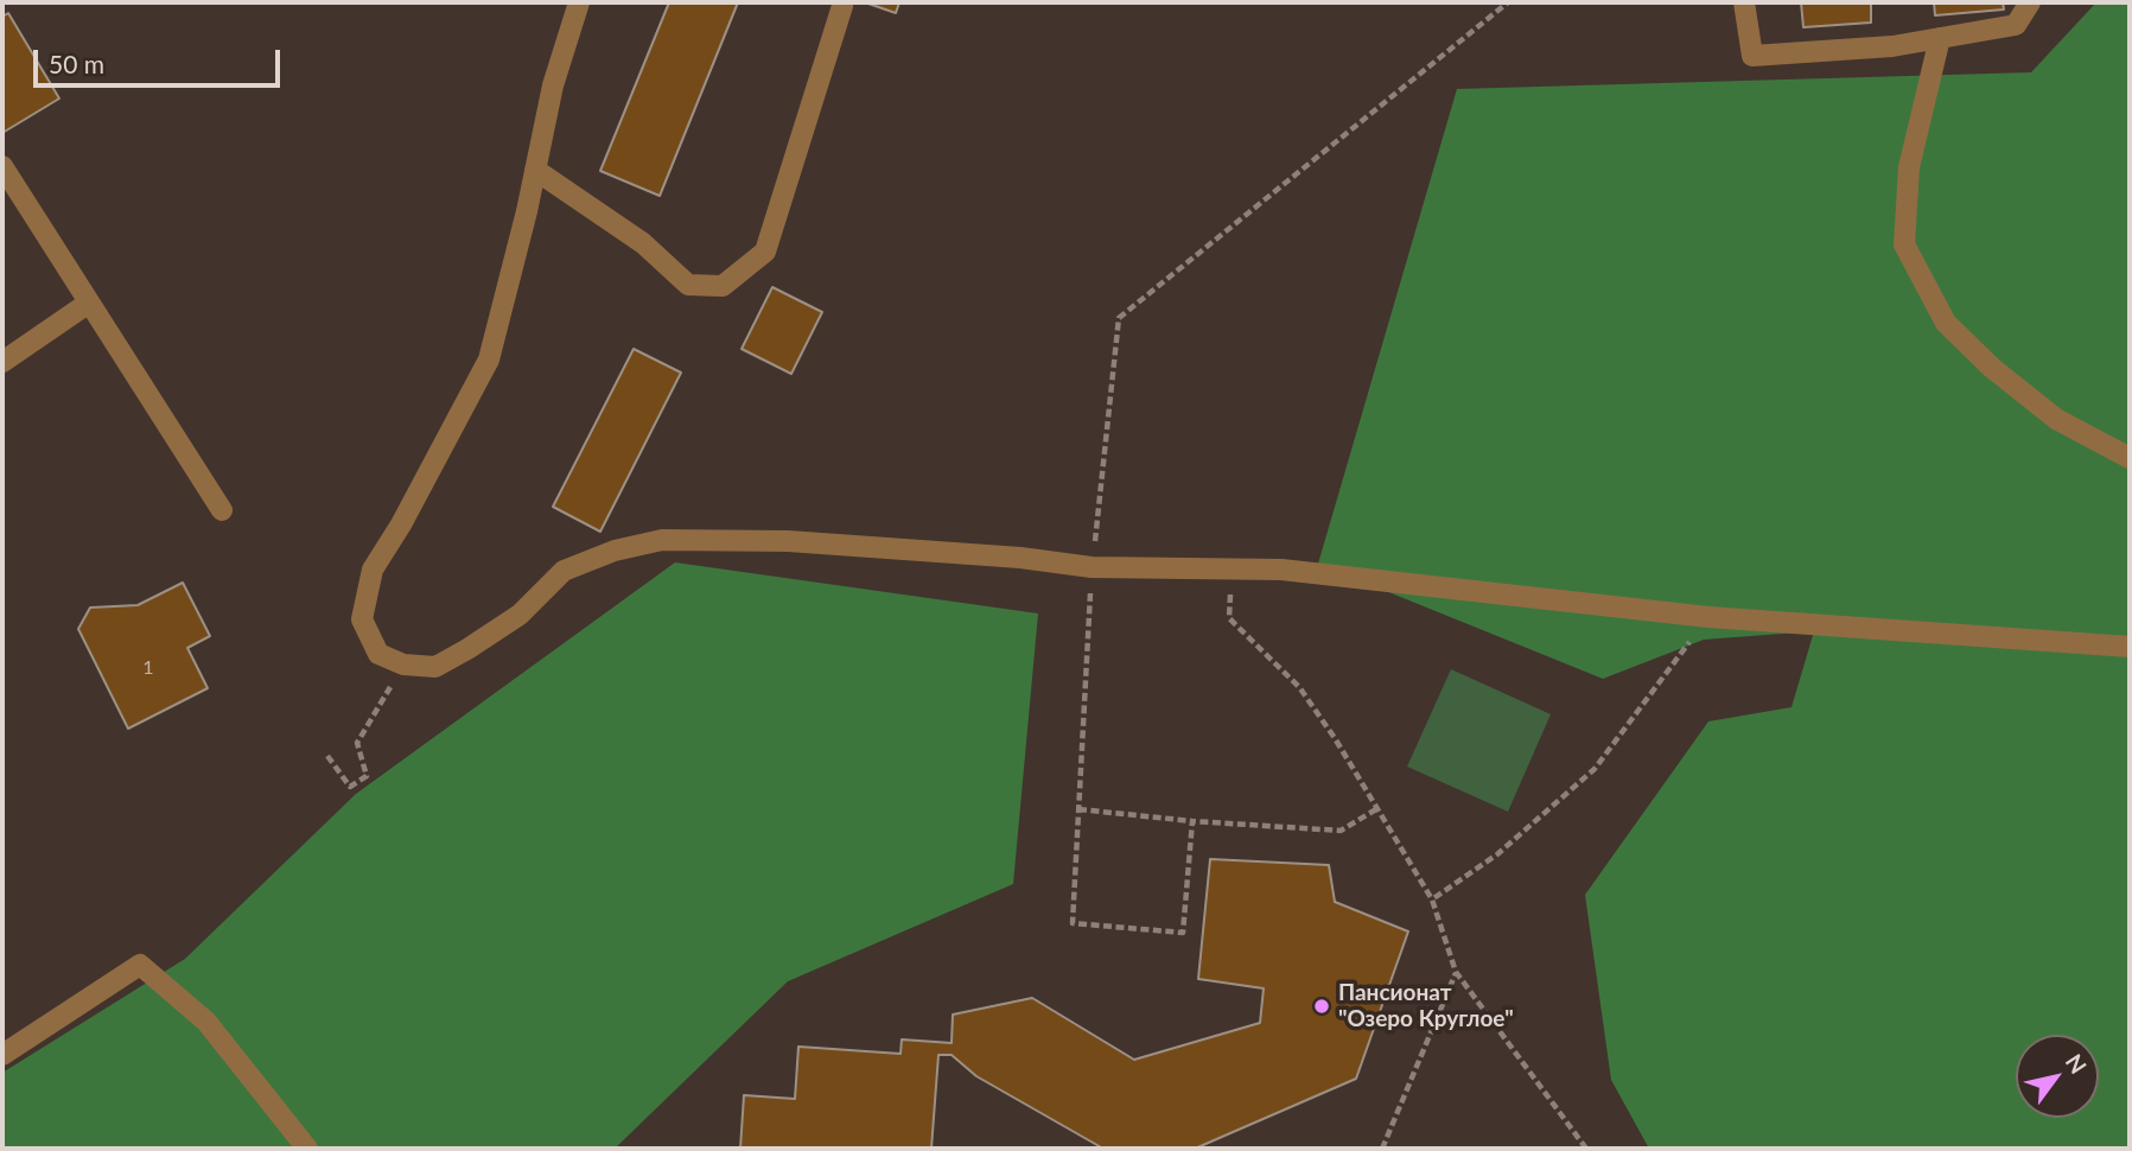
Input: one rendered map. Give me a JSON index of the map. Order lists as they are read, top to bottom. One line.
{"places":["Пансионат \"Озеро Круглое\""],"house_numbers":["1"],"scale_bar":"50 m","north":"top right"}
